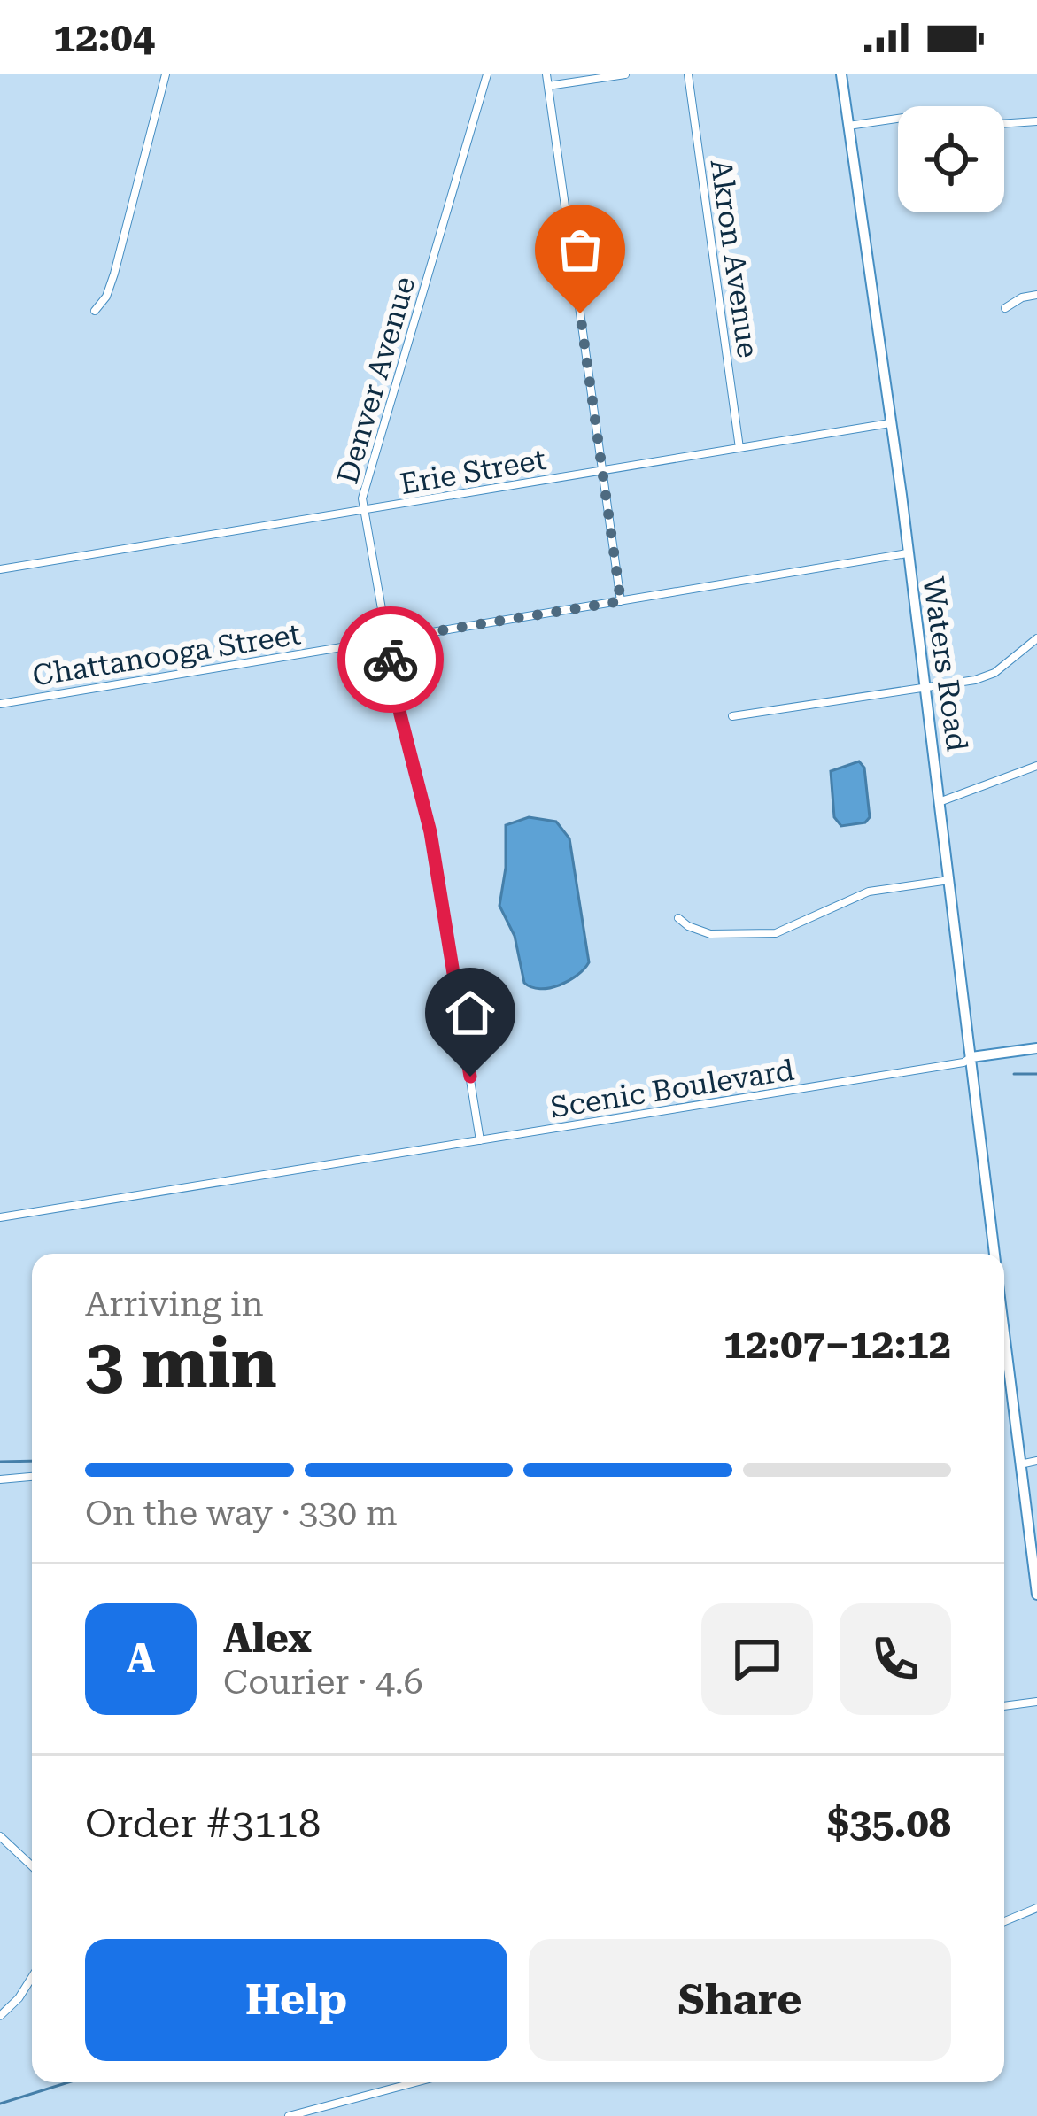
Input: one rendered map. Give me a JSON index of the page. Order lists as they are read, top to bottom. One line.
{"streets":{"street":["Akron Avenue","Denver Avenue","Erie Street","Chattanooga Street","Waters Road","Scenic Boulevard"]},"crossings":[["Akron Avenue","Erie Street"],["Denver Avenue","Erie Street"],["Denver Avenue","Chattanooga Street"],["Denver Avenue","Scenic Boulevard"],["Erie Street","Waters Road"],["Chattanooga Street","Waters Road"],["Waters Road","Scenic Boulevard"]],"page":{"status":"12:04","heading":["3 min","Arriving in","12:07–12:12"],"panel":["Alex","Courier · 4.6","Order #3118","$35.08"],"bar":"On the way · 330 m","round":"A","buttons":["Help","Share"]}}
